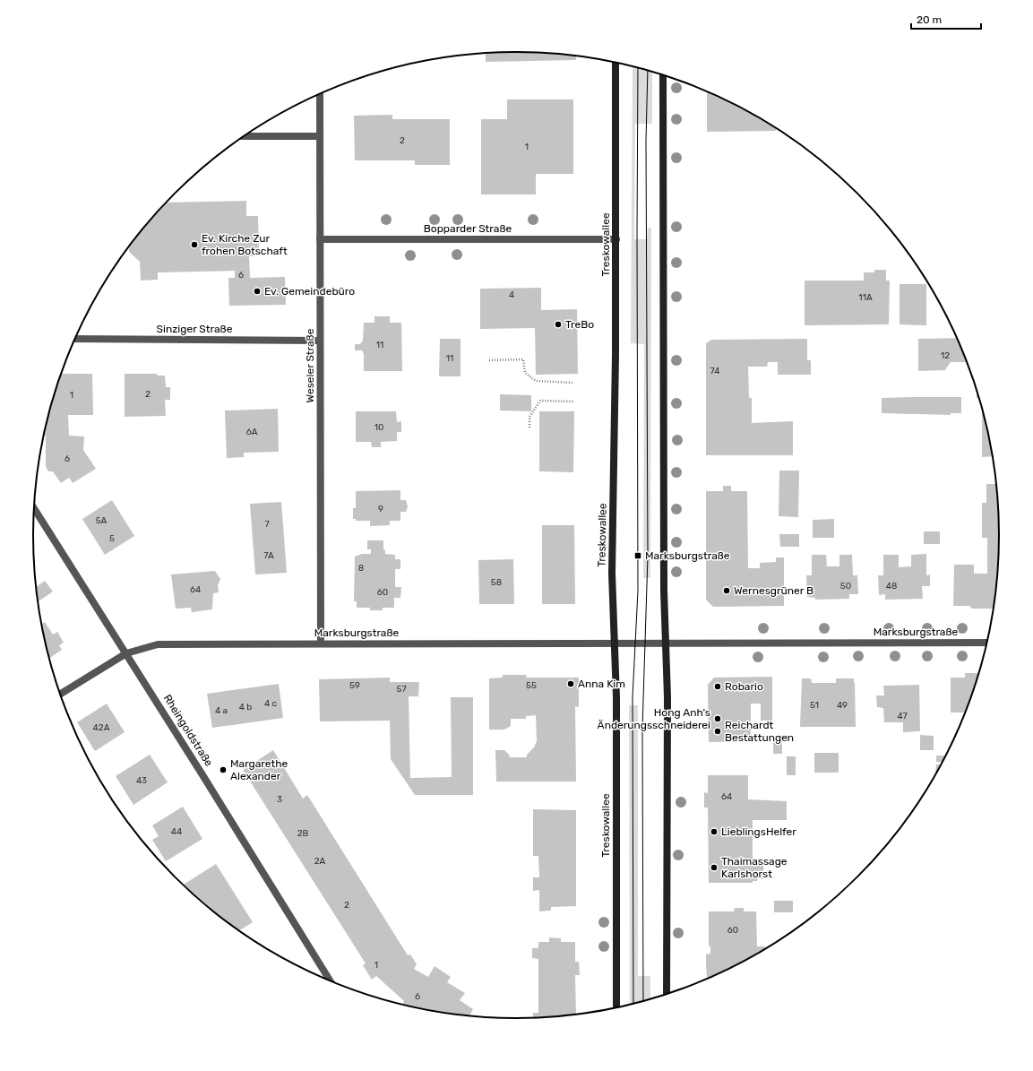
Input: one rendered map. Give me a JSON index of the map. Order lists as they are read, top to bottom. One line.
{"streets":{"main road":["Treskowallee"],"street":["Bopparder Straße","Sinziger Straße","Weseler Straße","Marksburgstraße","Rheingoldstraße"]},"crossings":[["Bopparder Straße","Treskowallee"],["Bopparder Straße","Weseler Straße"],["Treskowallee","Marksburgstraße"],["Sinziger Straße","Weseler Straße"],["Weseler Straße","Marksburgstraße"],["Marksburgstraße","Rheingoldstraße"]],"places":{"other":["Ev. Kirche Zur frohen Botschaft","Ev. Gemeindebüro","TreBo","Wernesgrüner B","Anna Kim","Robario","Hong Anh's Änderungsschneiderei","Reichardt Bestattungen","Margarethe Alexander","LieblingsHelfer","Thaimassage Karlshorst"],"transit":["Marksburgstraße"]},"house_numbers":["2","1","6","4","11A","11","12","11","74","2","1","10","6A","6","9","5A","7","5","7A","8","58","50","48","64","60","59","55","57","4 c","51","49","4 b","4 a","47","42A","43","64","3","44","2B","2A","2","60","1","6"],"scale_bar":"20 m"}
